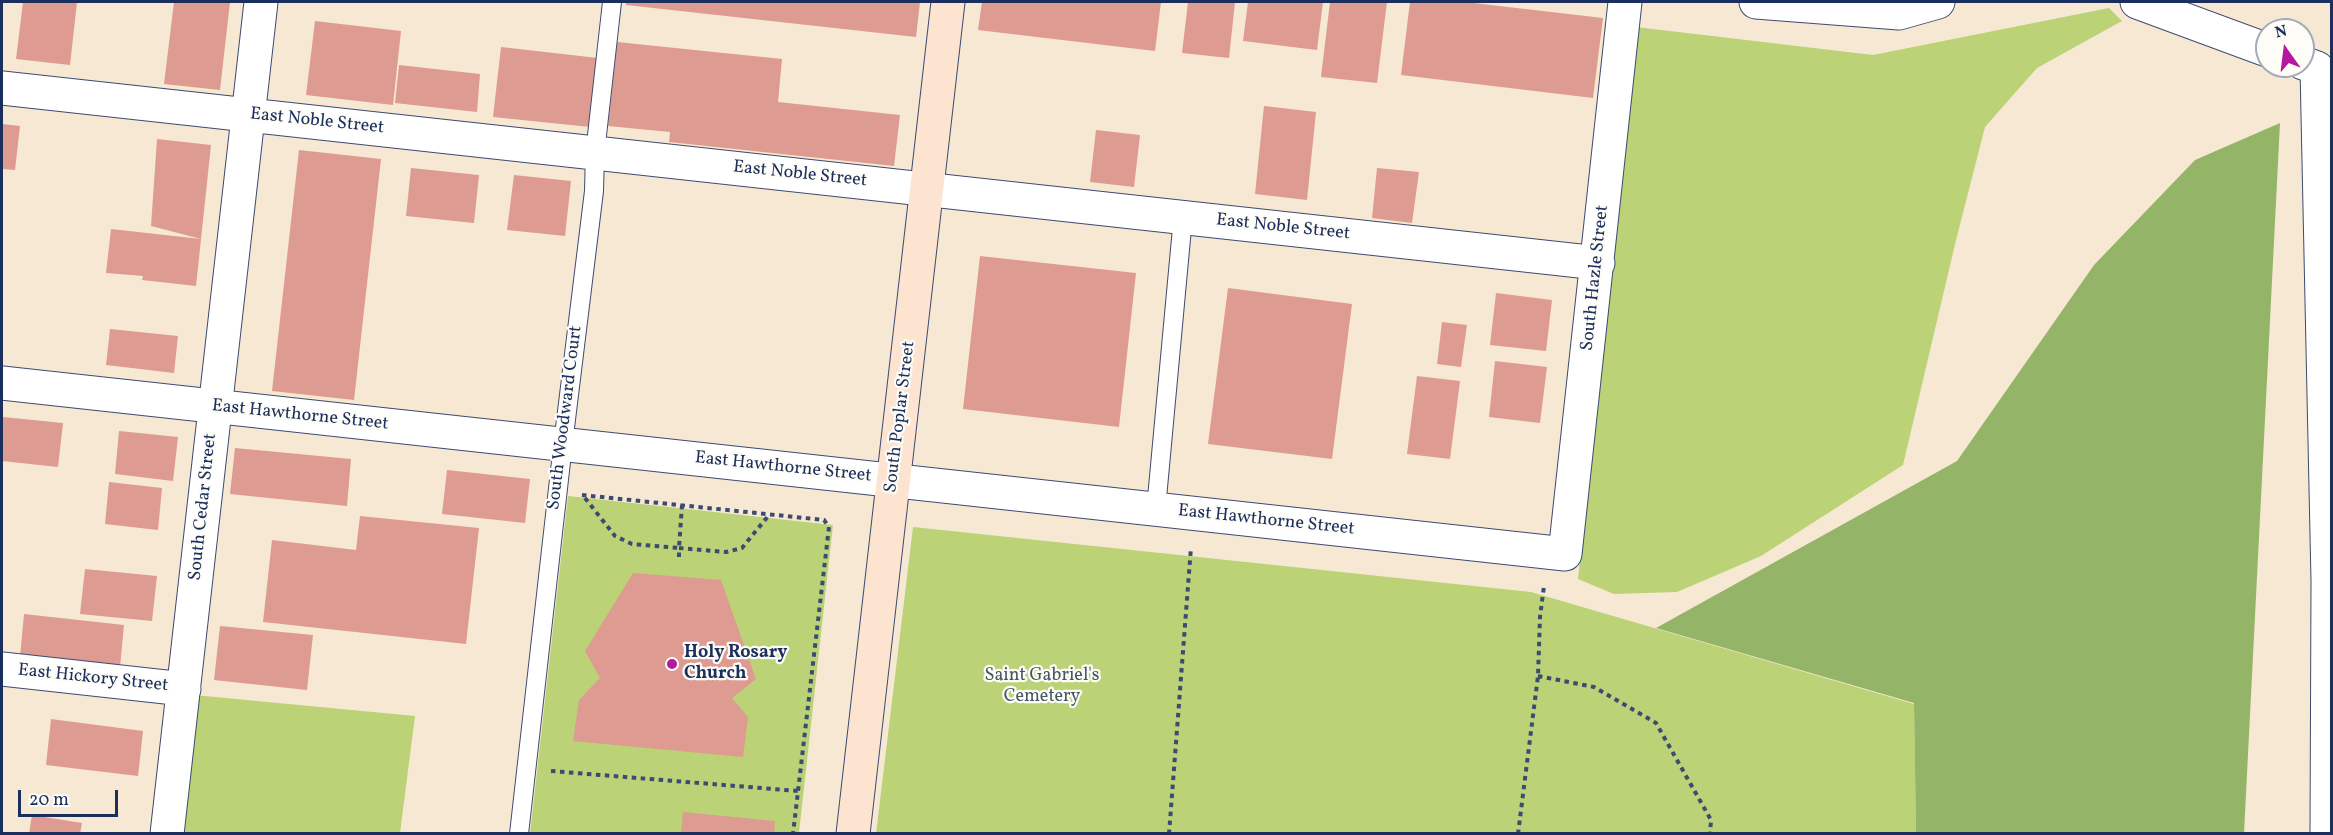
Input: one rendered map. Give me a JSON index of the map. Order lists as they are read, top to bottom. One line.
{"streets":{"main road":["South Poplar Street"],"street":["East Noble Street","South Hazle Street","East Hawthorne Street","South Cedar Street","East Hickory Street"],"lane":["South Woodward Court"]},"crossings":[["East Noble Street","South Hazle Street"],["East Noble Street","South Poplar Street"],["East Noble Street","South Woodward Court"],["East Noble Street","South Cedar Street"],["South Hazle Street","East Hawthorne Street"],["East Hawthorne Street","South Poplar Street"],["East Hawthorne Street","South Woodward Court"],["East Hawthorne Street","South Cedar Street"],["South Cedar Street","East Hickory Street"]],"parks":["Saint Gabriel's Cemetery"],"places":["Holy Rosary Church"],"scale_bar":"20 m","north":"top"}
